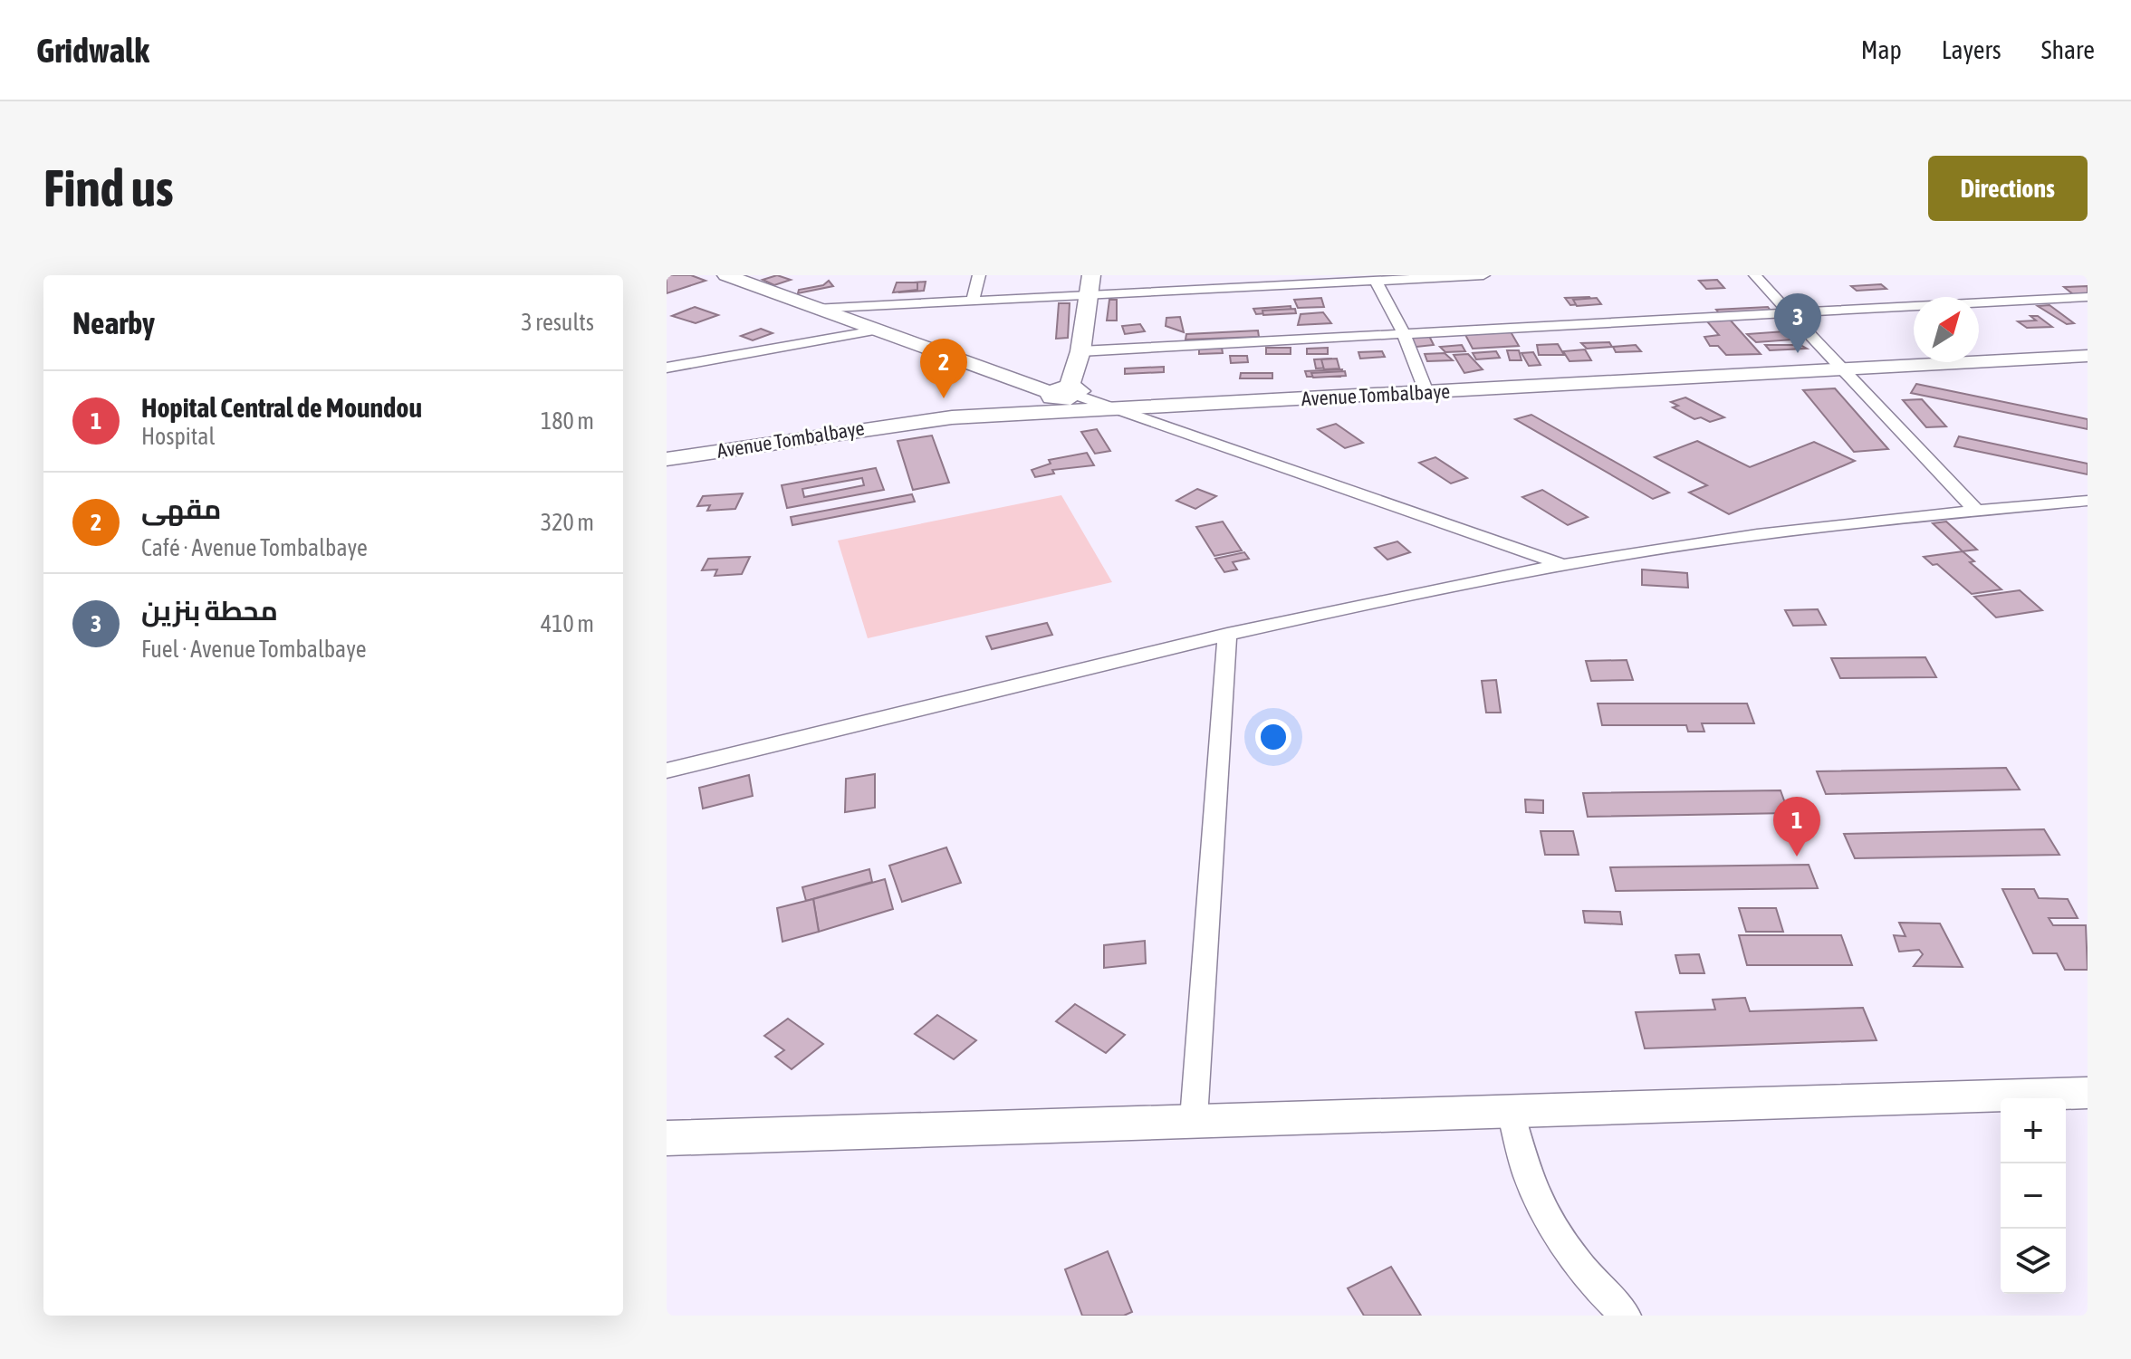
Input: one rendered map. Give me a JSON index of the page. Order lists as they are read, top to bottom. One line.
{"streets":{"street":["Avenue Tombalbaye"]},"north":"top right","page":{"header":"Gridwalk","nav":["Map","Layers","Share"],"buttons":"Directions","title":"Find us","heading":["Nearby","3 results"],"pins":["3","2","1"],"list":[{"mark":"1","name":"Hopital Central de Moundou","note":"Hospital","value":"180 m"},{"mark":"2","name":"مقهى","note":"Café · Avenue Tombalbaye","value":"320 m"},{"mark":"3","name":"محطة بنزين","note":"Fuel · Avenue Tombalbaye","value":"410 m"}],"map_buttons":["+","−"]}}
